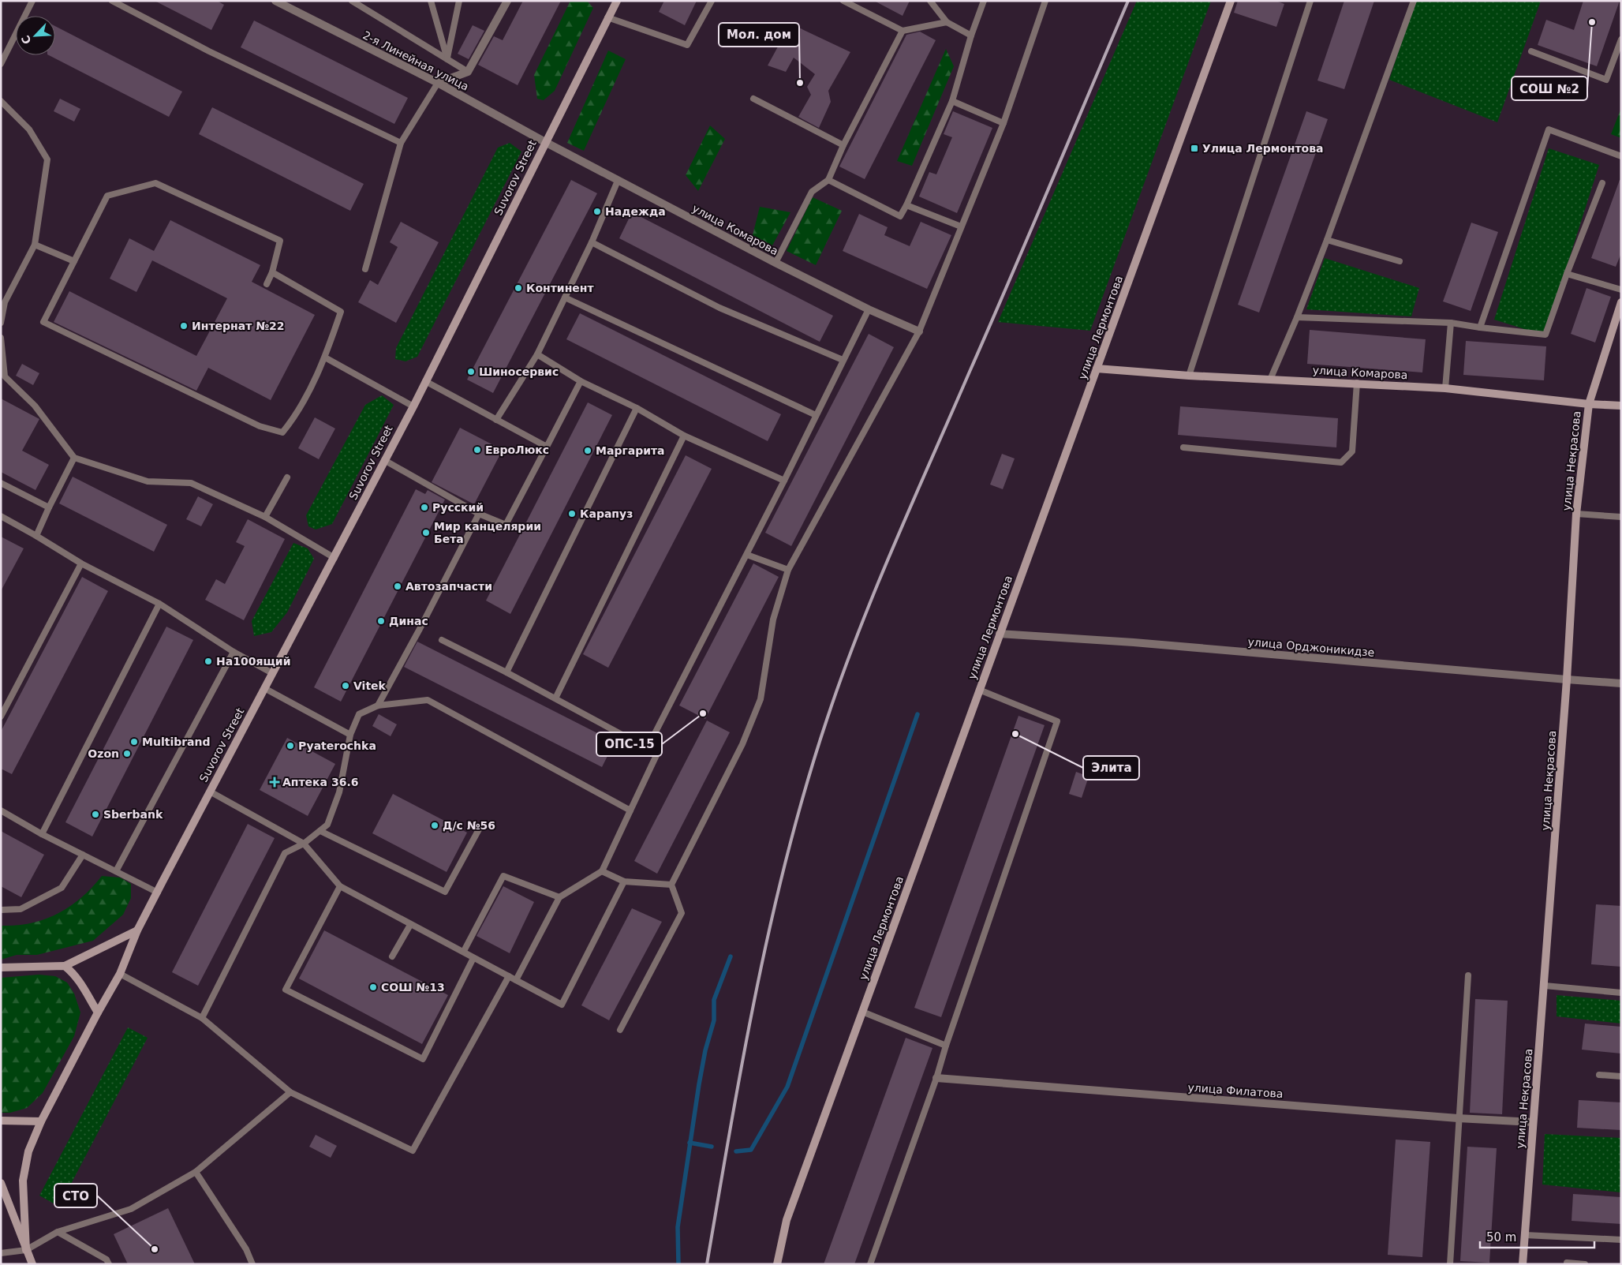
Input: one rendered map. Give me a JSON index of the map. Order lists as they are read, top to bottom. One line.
{"streets":{"main road":["Suvorov Street","улица Комарова","улица Лермонтова","улица Некрасова"],"street":["2-я Линейная улица","улица Орджоникидзе","улица Филатова"]},"crossings":[["2-я Линейная улица","Suvorov Street"],["2-я Линейная улица","улица Комарова"],["Suvorov Street","улица Комарова"],["улица Комарова","улица Лермонтова"],["улица Комарова","улица Некрасова"],["улица Лермонтова","улица Орджоникидзе"],["улица Некрасова","улица Орджоникидзе"],["улица Некрасова","улица Филатова"]],"places":{"other":["СОШ №2","Мол. дом","Надежда","Континент","Интернат №22","Шиносервис","ЕвроЛюкс","Маргарита","Русский","Карапуз","Мир канцелярии Бета","Автозапчасти","Динас","На100ящий","Vitek","ОПС-15","Элита","Multibrand","Pyaterochka","Ozon","Sberbank","Д/с №56","СОШ №13","СТО"],"transit":["Улица Лермонтова"],"health":["Аптека 36.6"]},"scale_bar":"50 m","north":"bottom left"}
